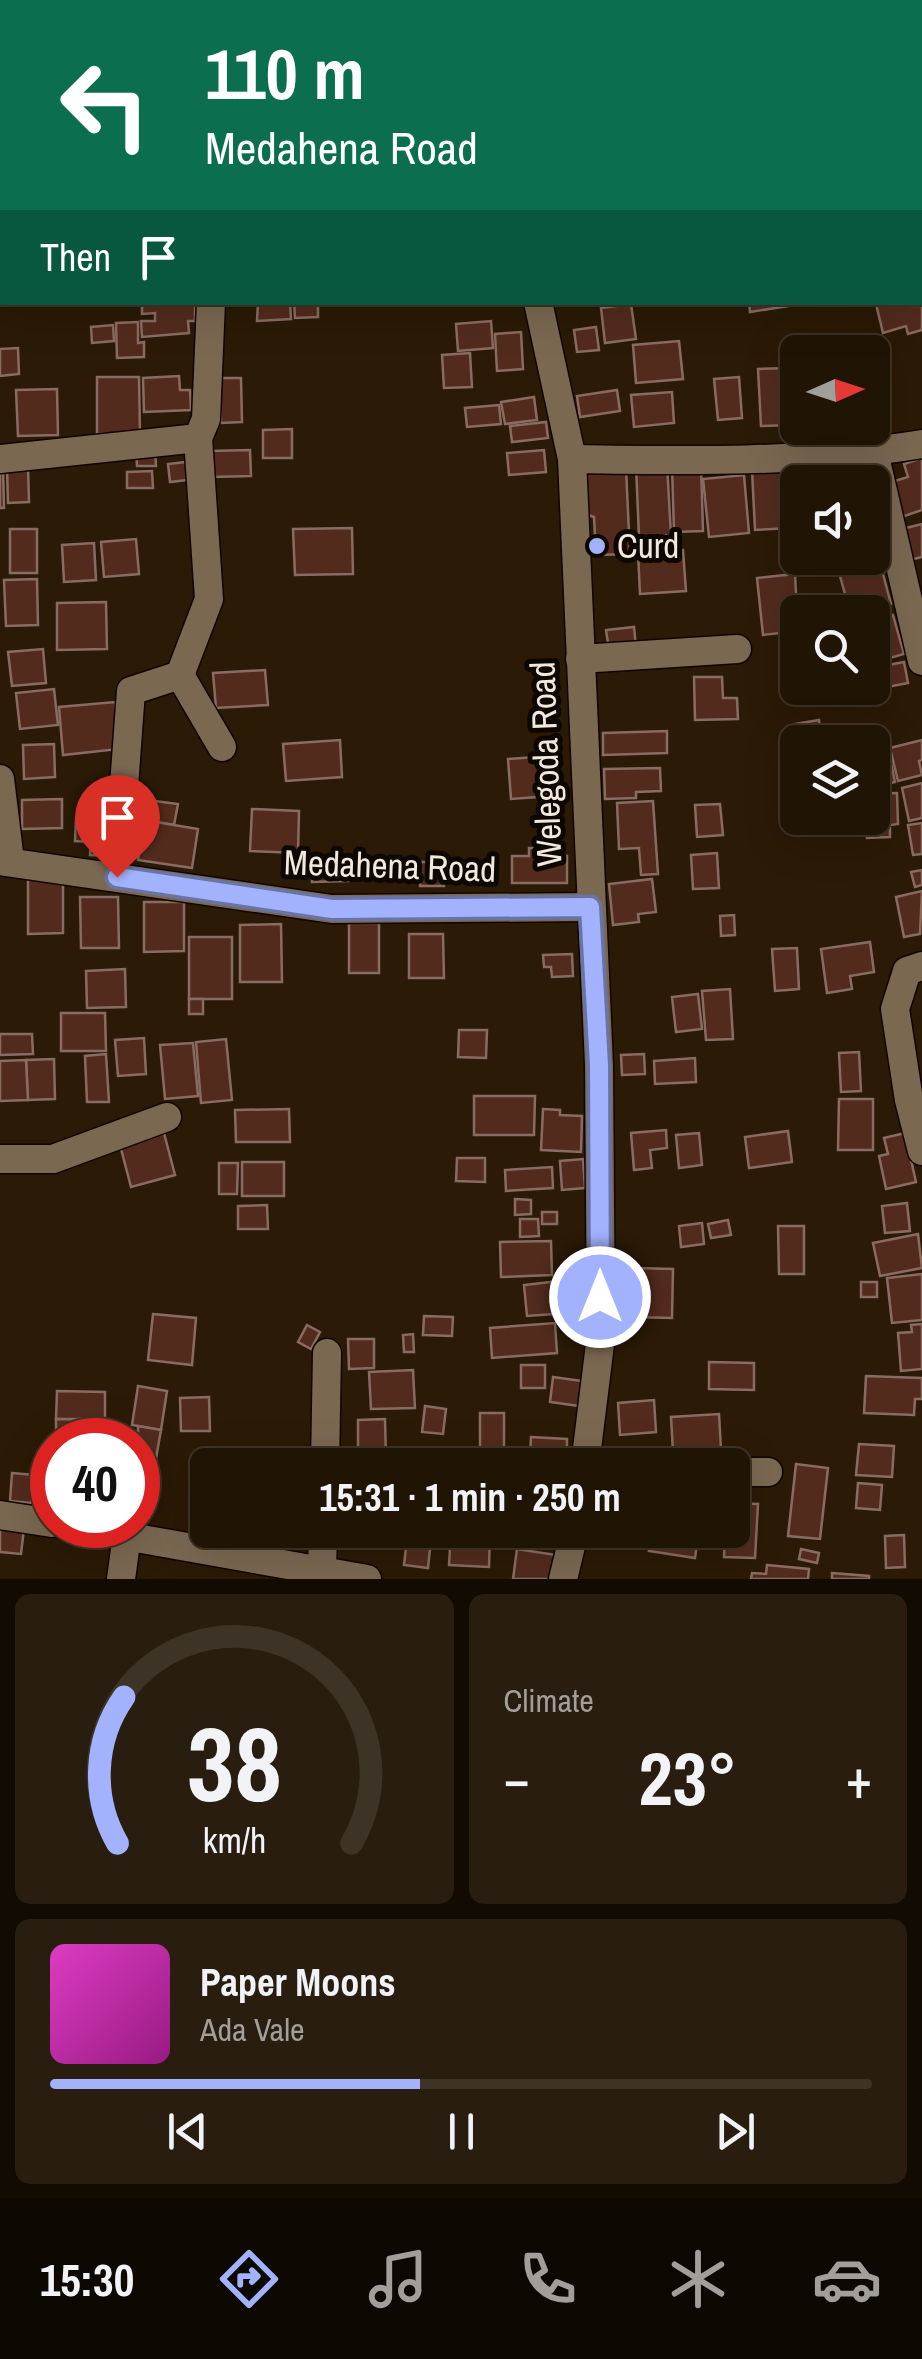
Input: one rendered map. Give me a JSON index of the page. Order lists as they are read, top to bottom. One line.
{"streets":{"street":["Welegoda Road","Medahena Road"]},"crossings":[["Welegoda Road","Medahena Road"]],"places":["Curd"],"north":"right","page":{"turn":["110 m","Medahena Road"],"then":"Then","limit":"40","trip":"15:31 · 1 min · 250 m","tile":"Climate","heat":["−","23°","+"],"song":["Paper Moons","Ada Vale"],"tabs":"15:30","gauge":["38","km/h"]}}
